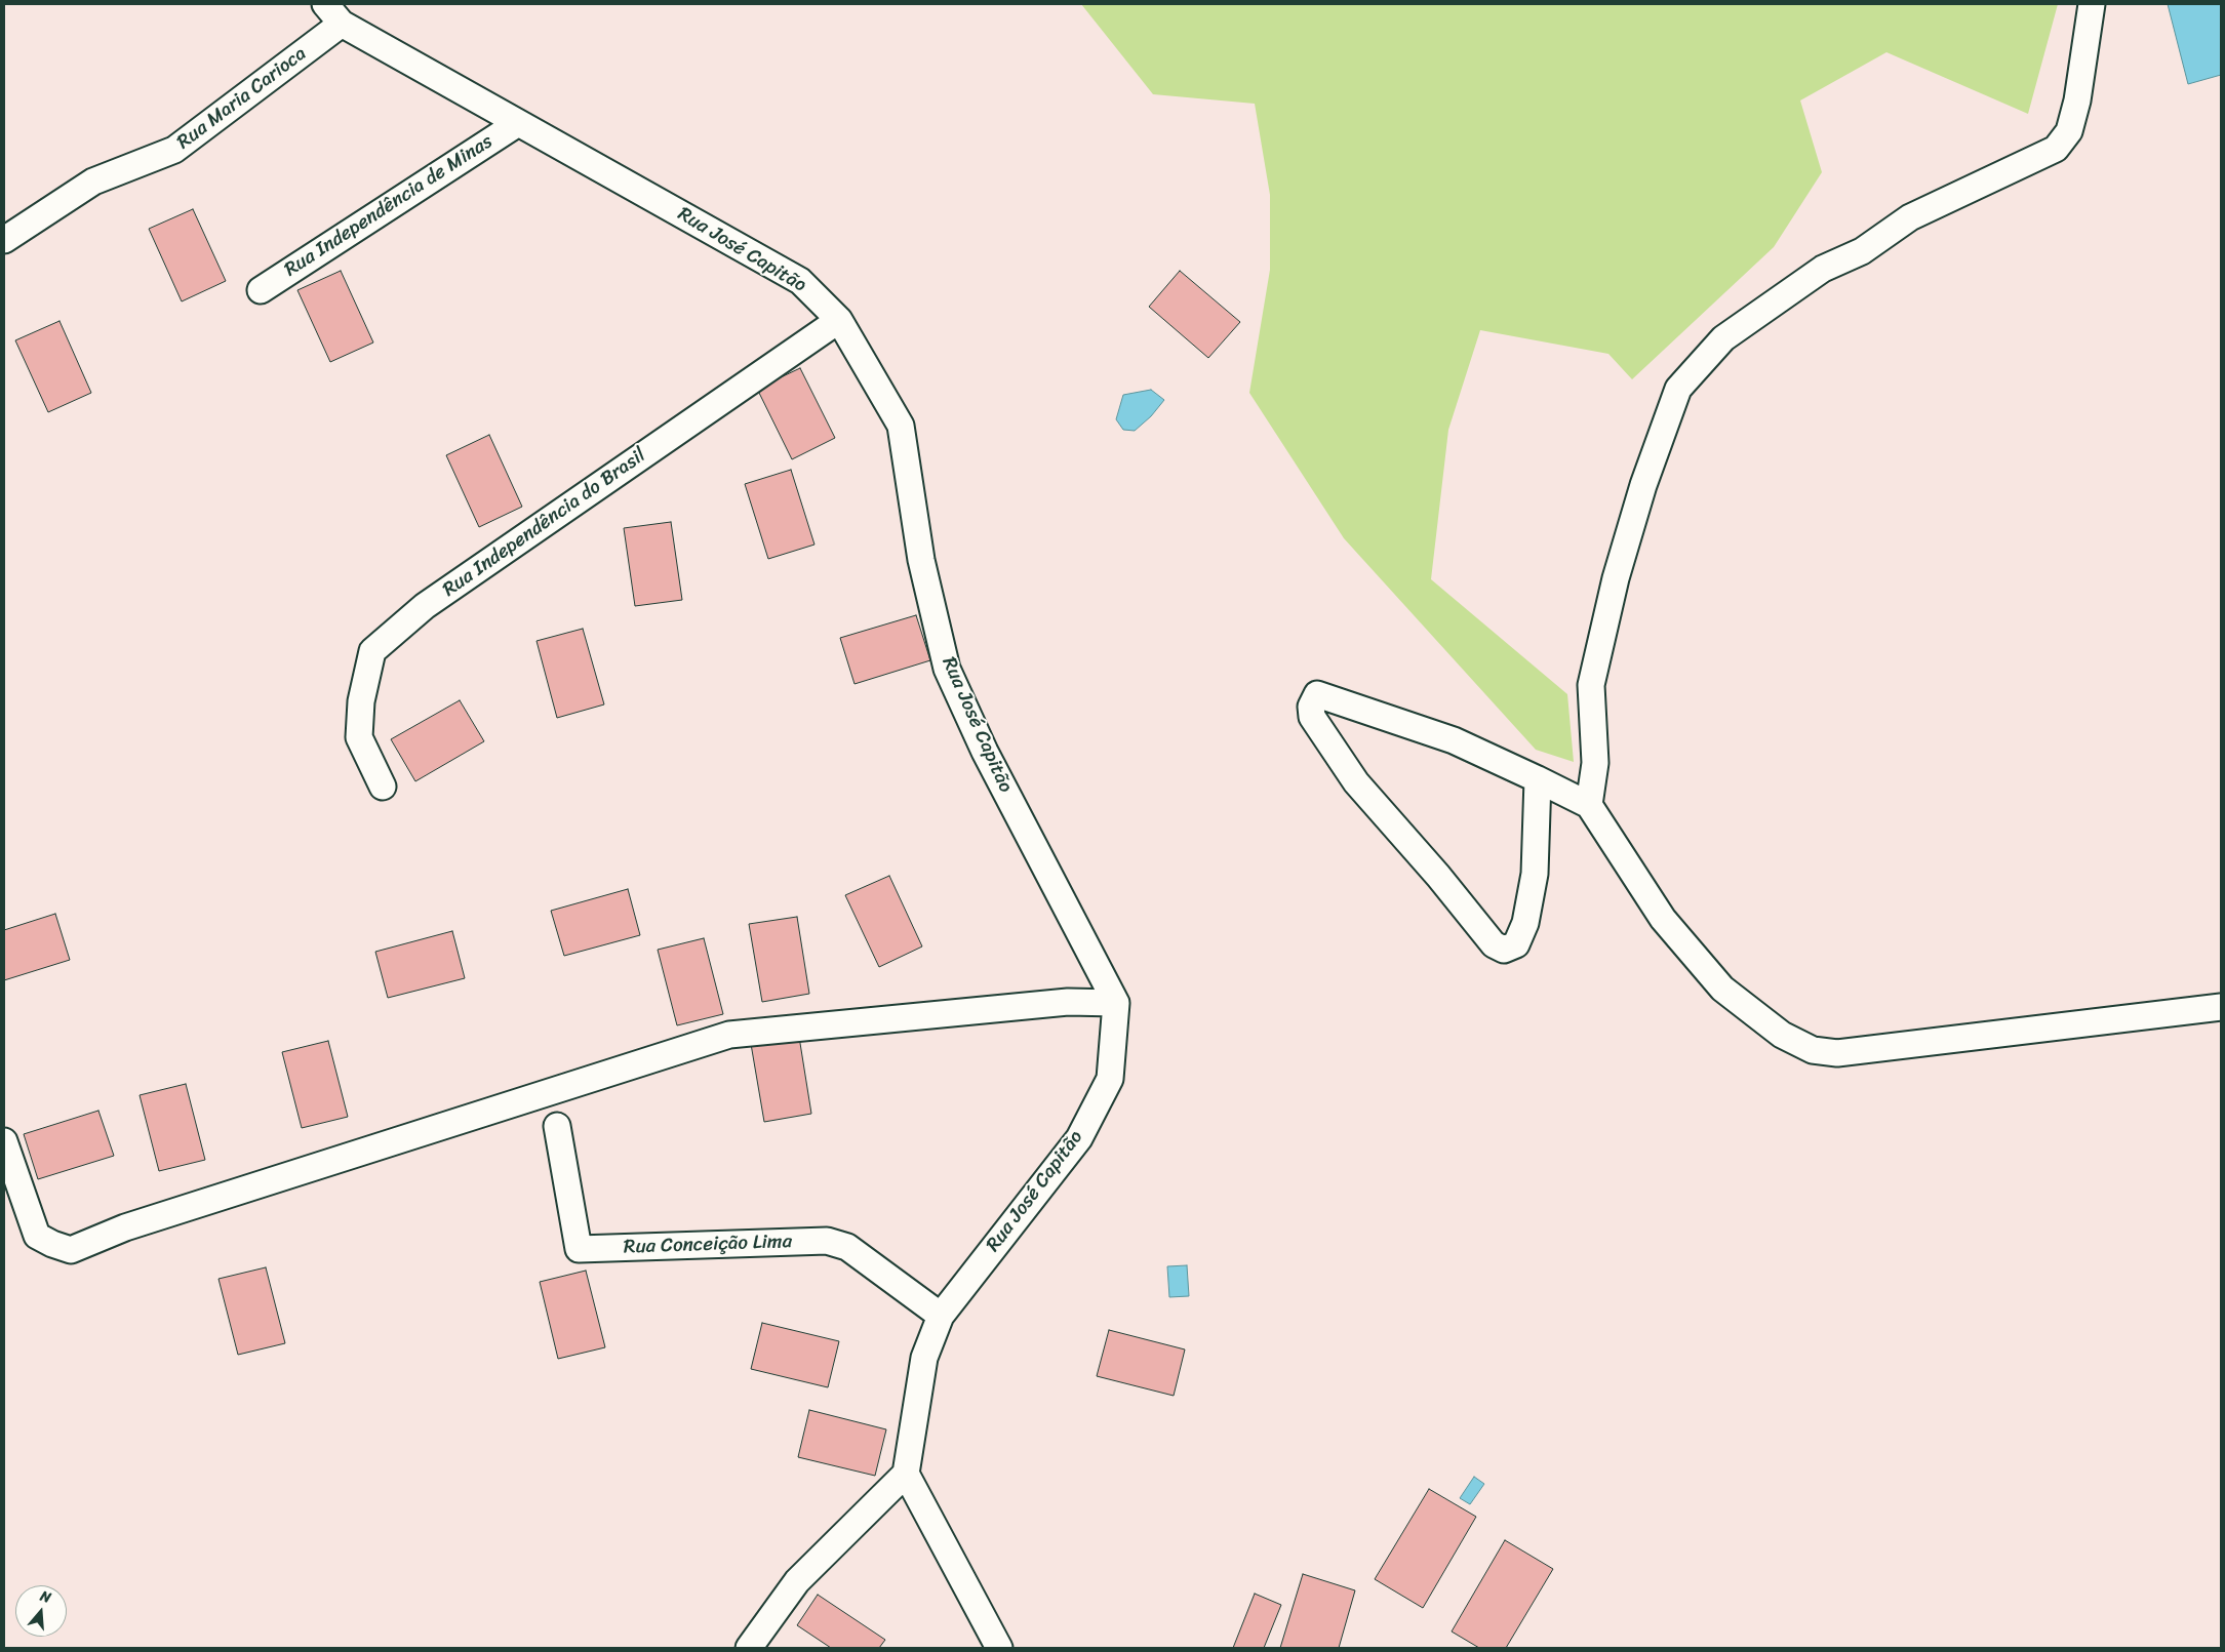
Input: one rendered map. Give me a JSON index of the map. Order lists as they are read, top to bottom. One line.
{"streets":{"street":["Rua Maria Carioca","Rua Independência de Minas","Rua José Capitão","Rua Independência do Brasil","Rua Conceição Lima"]},"crossings":[["Rua Maria Carioca","Rua José Capitão"],["Rua Independência de Minas","Rua José Capitão"],["Rua José Capitão","Rua Independência do Brasil"],["Rua José Capitão","Rua Conceição Lima"]],"north":"top"}
